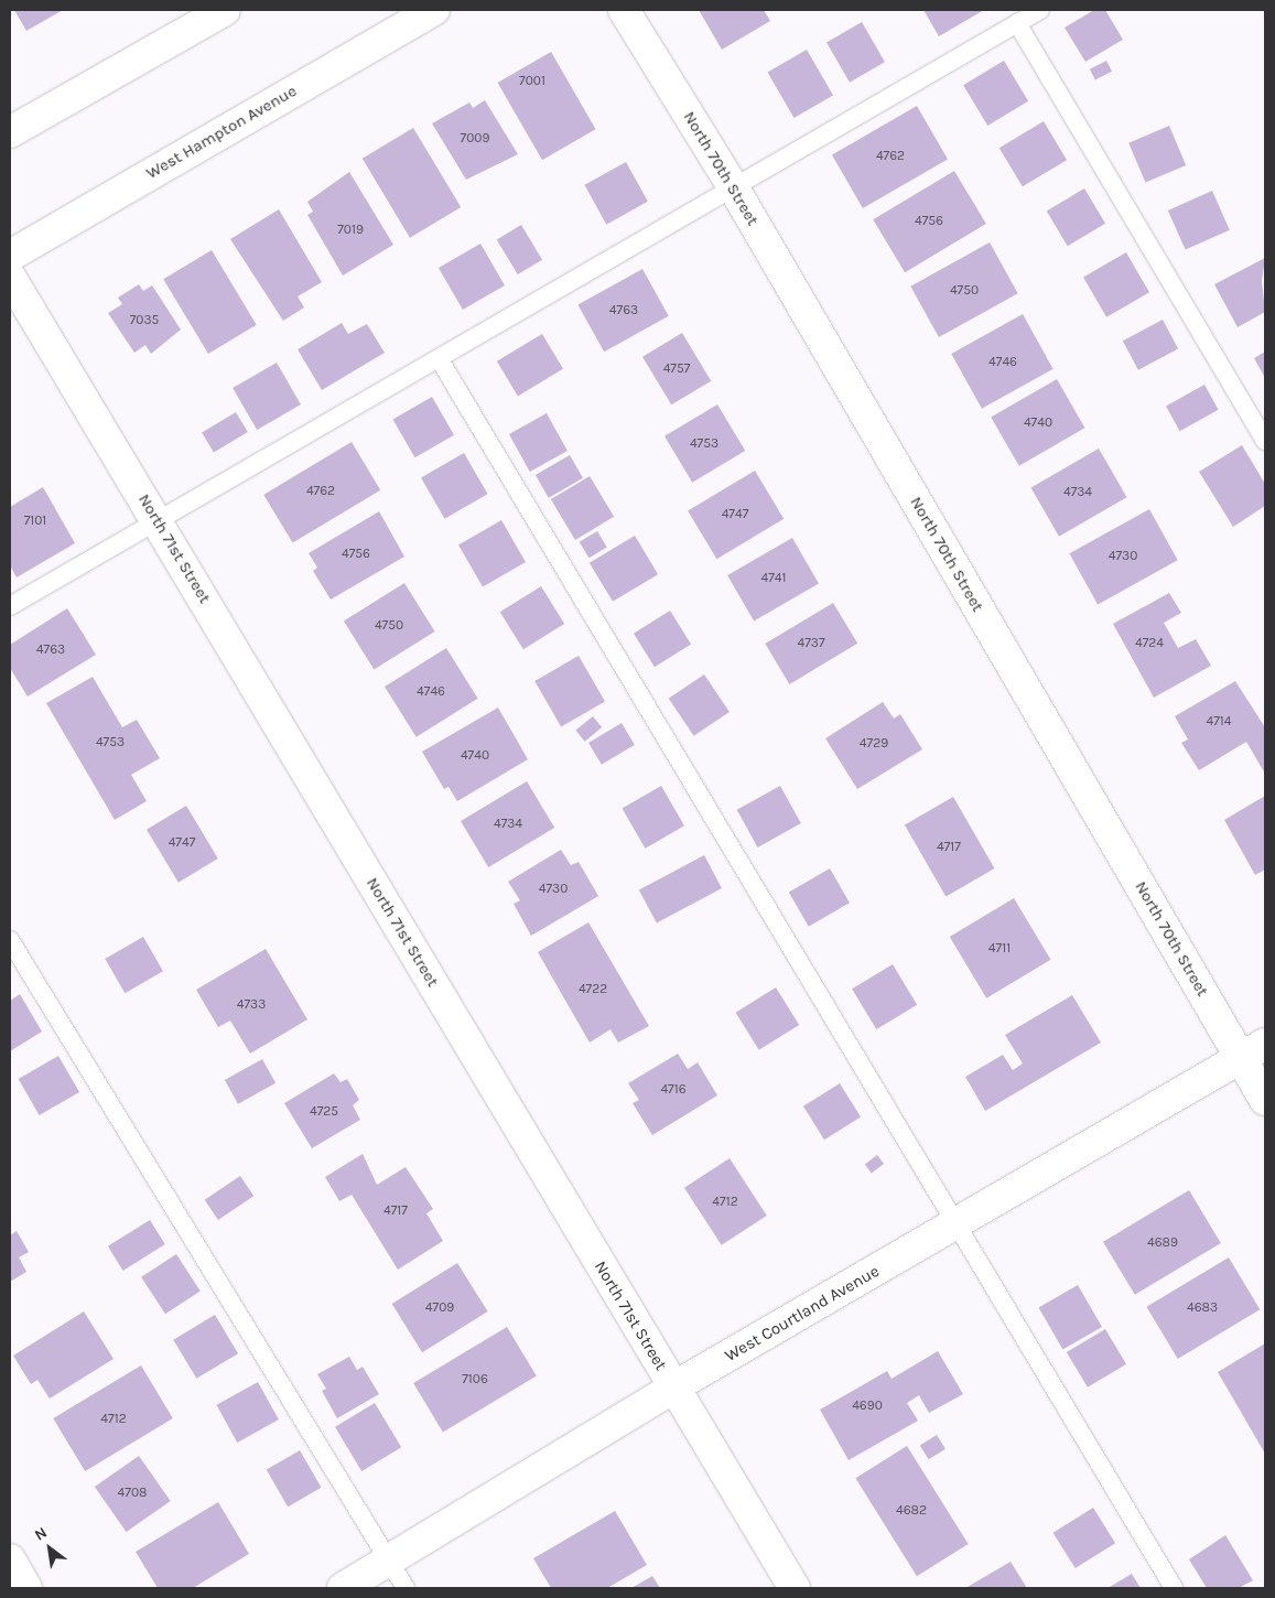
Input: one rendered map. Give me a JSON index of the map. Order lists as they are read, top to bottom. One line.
{"streets":{"street":["West Hampton Avenue","North 70th Street","North 71st Street","West Courtland Avenue"]},"crossings":[["North 70th Street","West Courtland Avenue"],["North 71st Street","West Courtland Avenue"]],"house_numbers":["7001","7009","4762","4756","7019","4750","4763","7035","4746","4757","4740","4753","4762","4734","4747","7101","4756","4730","4741","4750","4737","4724","4763","4746","4714","4753","4729","4740","4734","4747","4717","4730","4711","4722","4733","4716","4725","4712","4717","4689","4709","4683","7106","4690","4712","4708","4682"],"north":"top left"}
